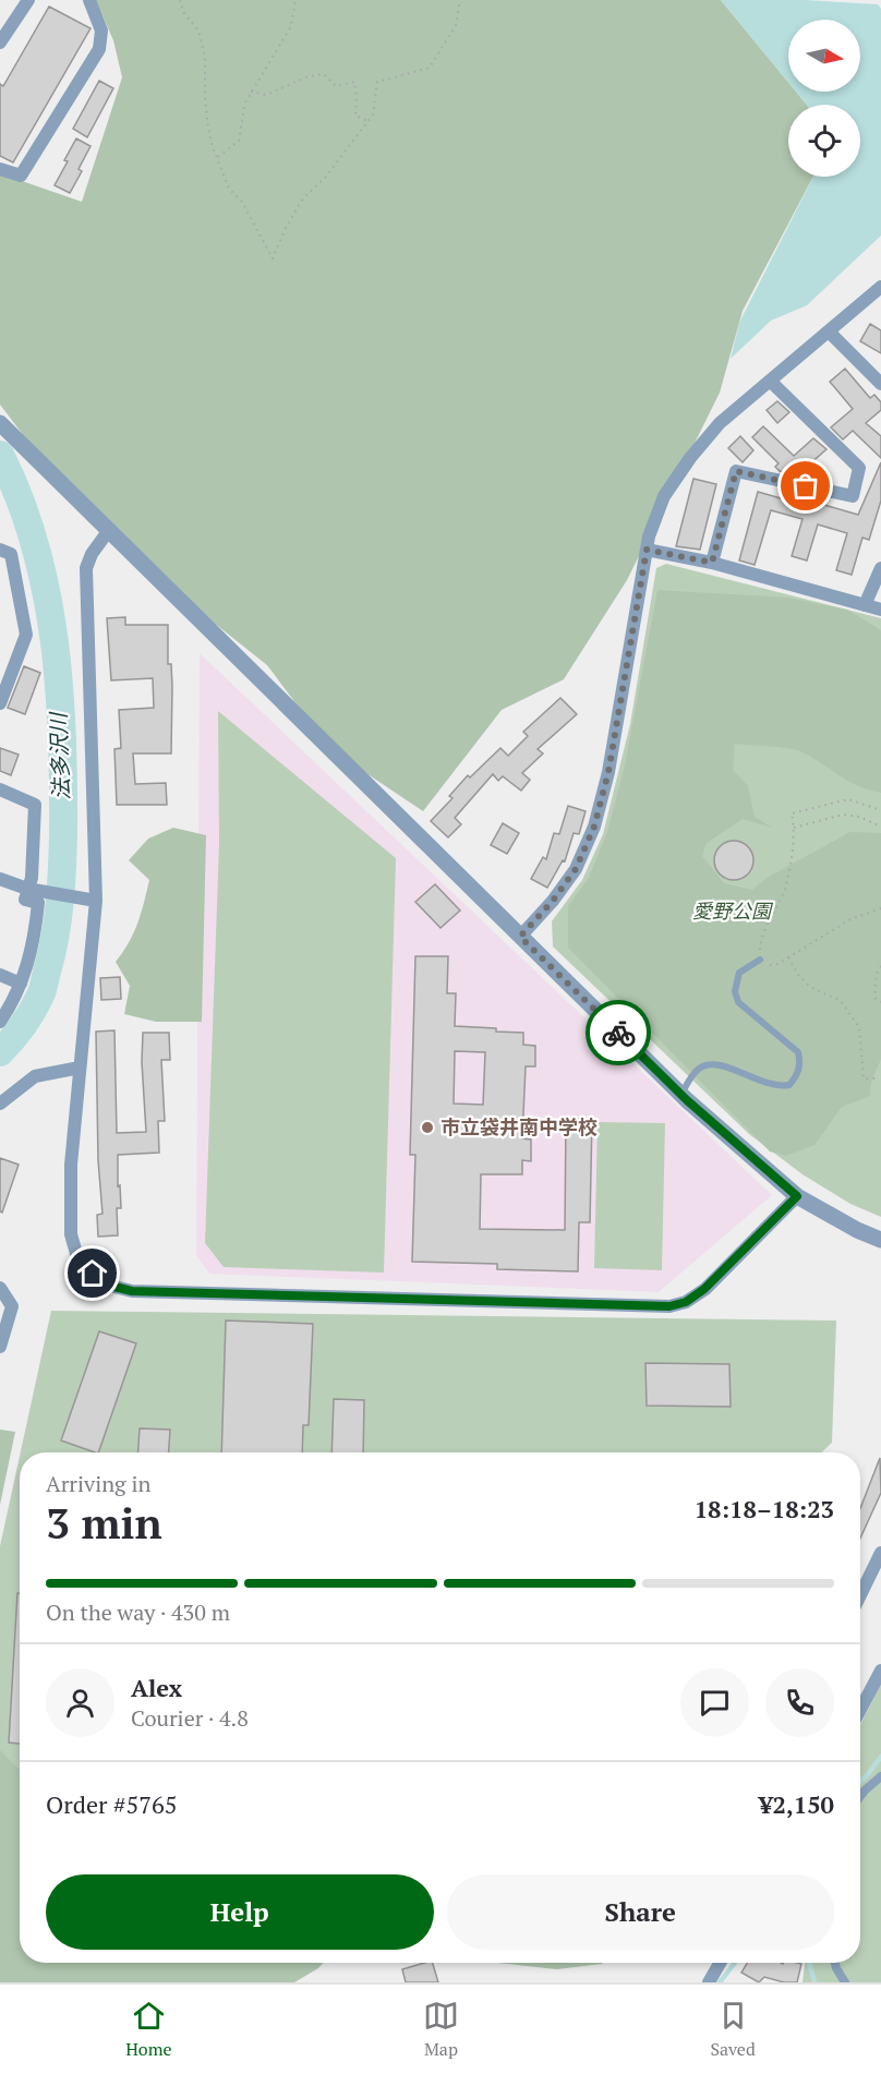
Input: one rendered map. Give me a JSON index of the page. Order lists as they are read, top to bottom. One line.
{"water":["法多沢川"],"parks":["愛野公園"],"places":["市立袋井南中学校"],"north":"right","page":{"heading":["3 min","Arriving in","18:18–18:23"],"panel":["Alex","Courier · 4.8","Order #5765","¥2,150"],"bar":"On the way · 430 m","buttons":["Help","Share"],"tabs":["Home","Map","Saved"]}}
